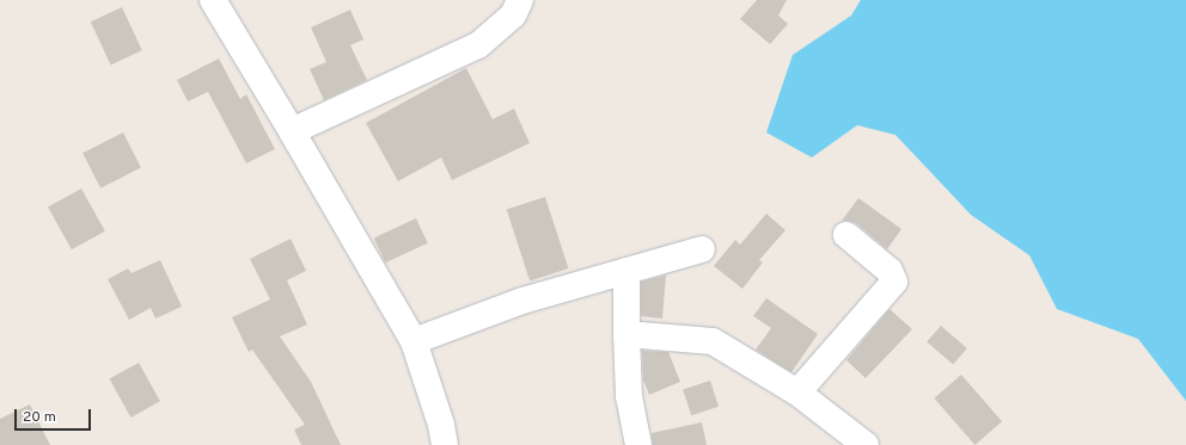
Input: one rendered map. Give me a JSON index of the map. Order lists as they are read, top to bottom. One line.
{"scale_bar":"20 m"}
